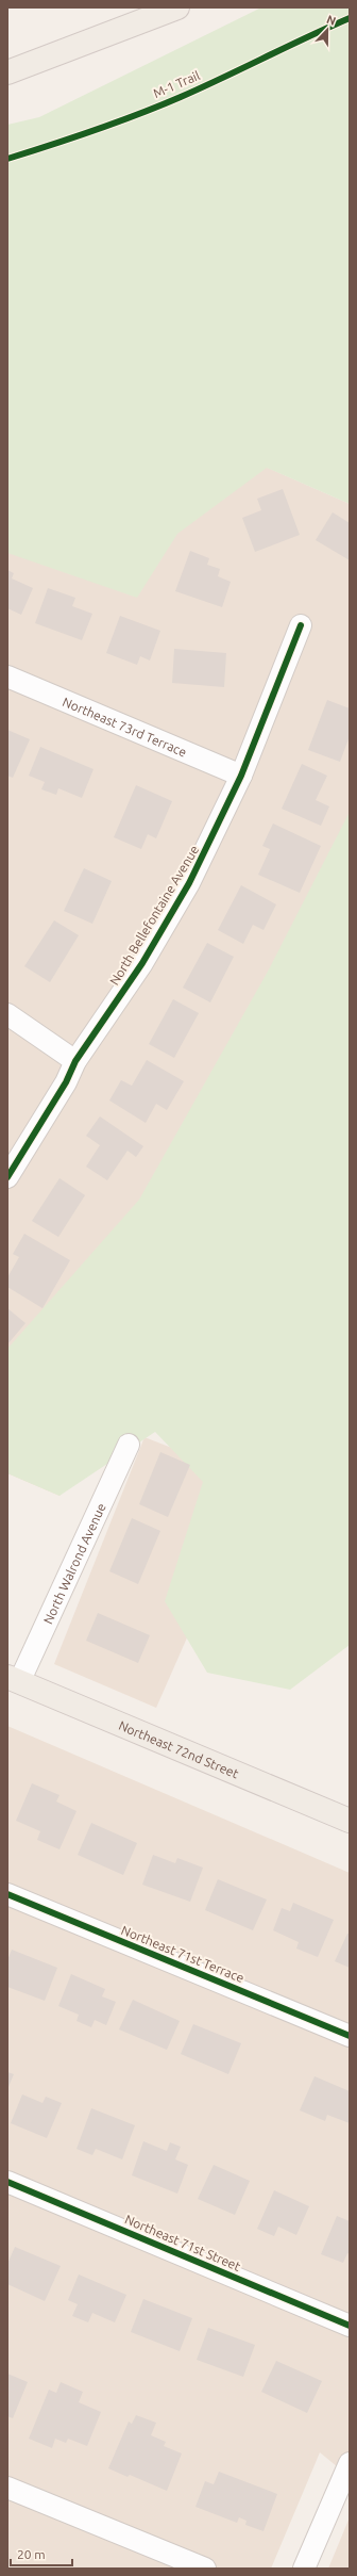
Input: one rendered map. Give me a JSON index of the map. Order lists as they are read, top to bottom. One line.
{"streets":{"main road":["Northeast 72nd Street"],"street":["Northeast 73rd Terrace","North Bellefontaine Avenue","North Walrond Avenue","Northeast 71st Terrace","Northeast 71st Street"],"cycle path":["M-1 Trail"]},"crossings":[["Northeast 73rd Terrace","North Bellefontaine Avenue"],["North Walrond Avenue","Northeast 72nd Street"]],"scale_bar":"20 m","north":"top"}
